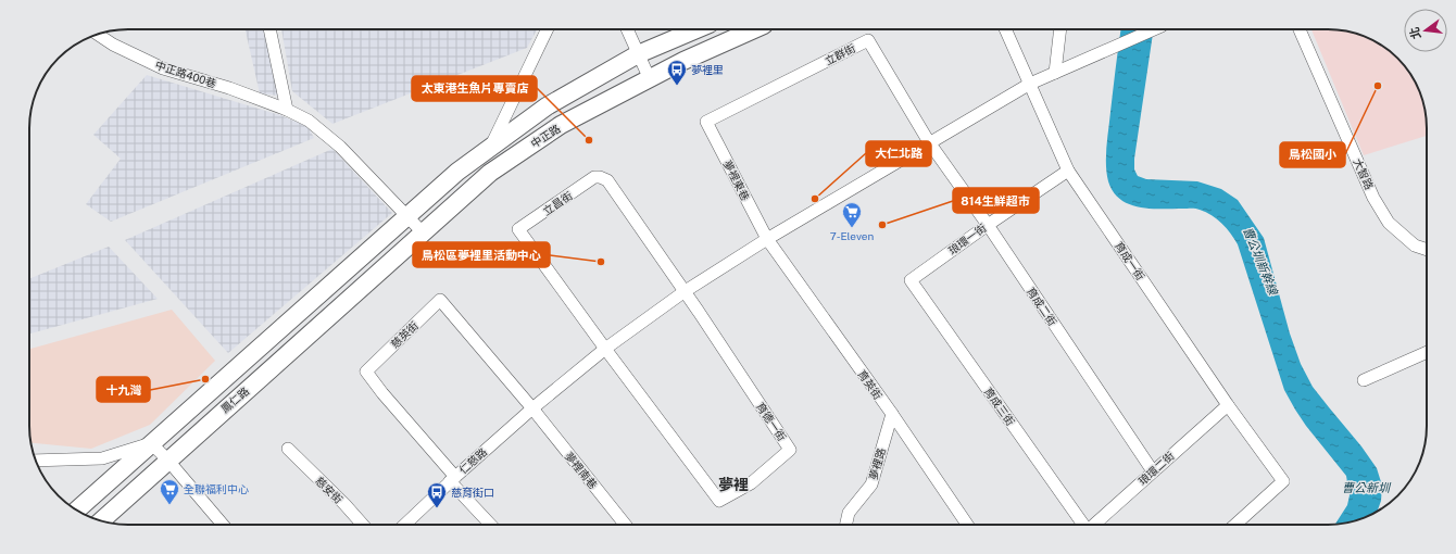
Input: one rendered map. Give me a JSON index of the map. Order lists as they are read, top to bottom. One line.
{"streets":{"main road":["中正路","鳳仁路"],"street":["立群街","中正路400巷","大智路","夢裡東巷","立昌街","琅環一街","育成一街","育成二街","慈英街","育英街","育成三街","育德一街","仁慈路","夢裡路","琅環二街","夢裡南巷","慈安街"]},"crossings":[["立群街","夢裡東巷"],["立群街","育成二街"],["立群街","仁慈路"],["中正路400巷","中正路"],["中正路","鳳仁路"],["夢裡東巷","育英街"],["夢裡東巷","仁慈路"],["立昌街","育德一街"],["立昌街","仁慈路"],["琅環一街","育成一街"],["琅環一街","育成二街"],["琅環一街","育成三街"],["育成一街","仁慈路"],["育成一街","琅環二街"],["育成二街","仁慈路"],["育成二街","琅環二街"],["慈英街","仁慈路"],["慈英街","夢裡南巷"],["育英街","仁慈路"],["育英街","夢裡路"],["育德一街","仁慈路"],["仁慈路","夢裡南巷"]],"districts":["夢裡"],"water":["曹公圳新幹線","曹公新圳"],"places":{"other":["鳥松國小","太東港生魚片專賣店","大仁北路","814生鮮超市","鳥松區夢裡里活動中心","十九灣"],"bus stop":["夢裡里","慈育街口"],"supermarket":["7-Eleven","全聯福利中心"]},"north":"left"}
